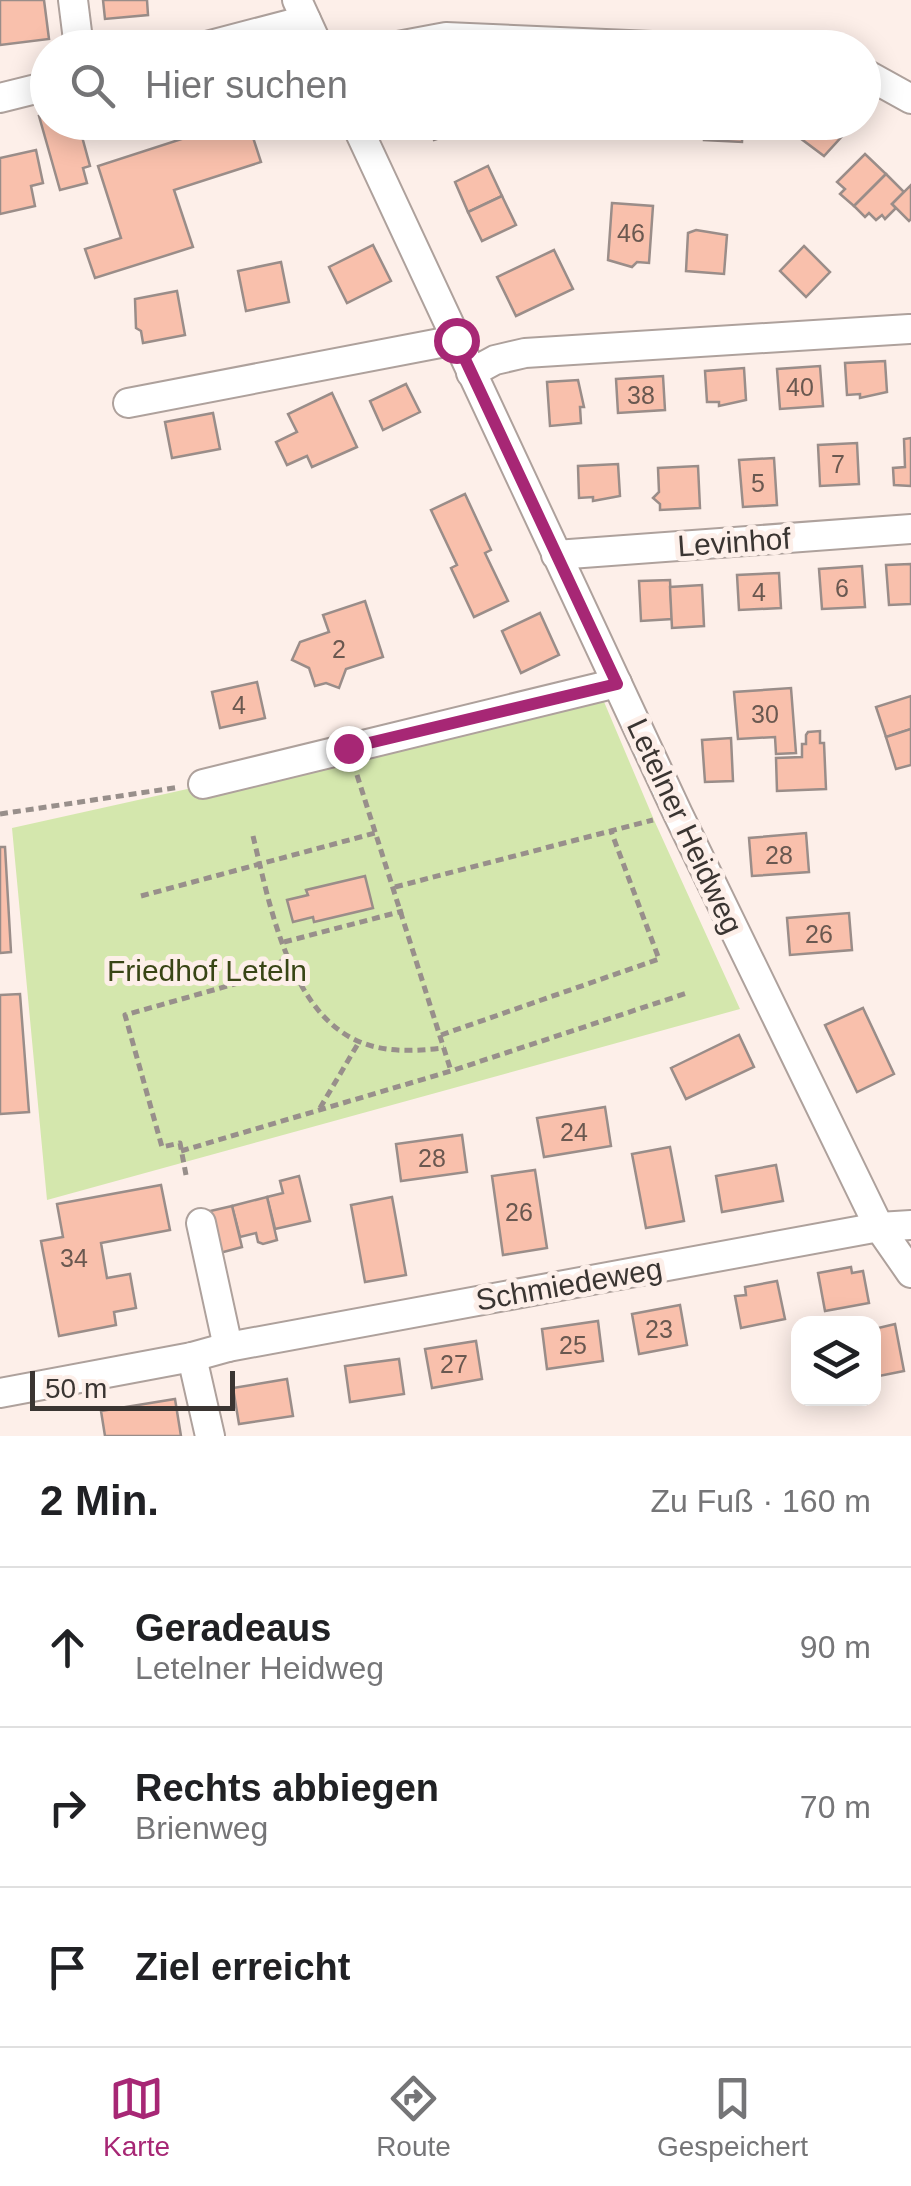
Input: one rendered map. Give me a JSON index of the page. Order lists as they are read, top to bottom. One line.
{"streets":{"street":["Levinhof","Letelner Heidweg","Schmiedeweg"]},"crossings":[["Levinhof","Letelner Heidweg"],["Letelner Heidweg","Schmiedeweg"]],"parks":["Friedhof Leteln"],"house_numbers":["46","40","38","7","5","6","4","2","4","30","28","26","24","28","26","34","23","25","27"],"scale_bar":"50 m","page":{"search":"Hier suchen","scale":"50 m","heading":["2 Min.","Zu Fuß · 160 m"],"list":[["Geradeaus","Letelner Heidweg","90 m"],["Rechts abbiegen","Brienweg","70 m"],"Ziel erreicht"],"nav":["Karte","Route","Gespeichert"]}}
